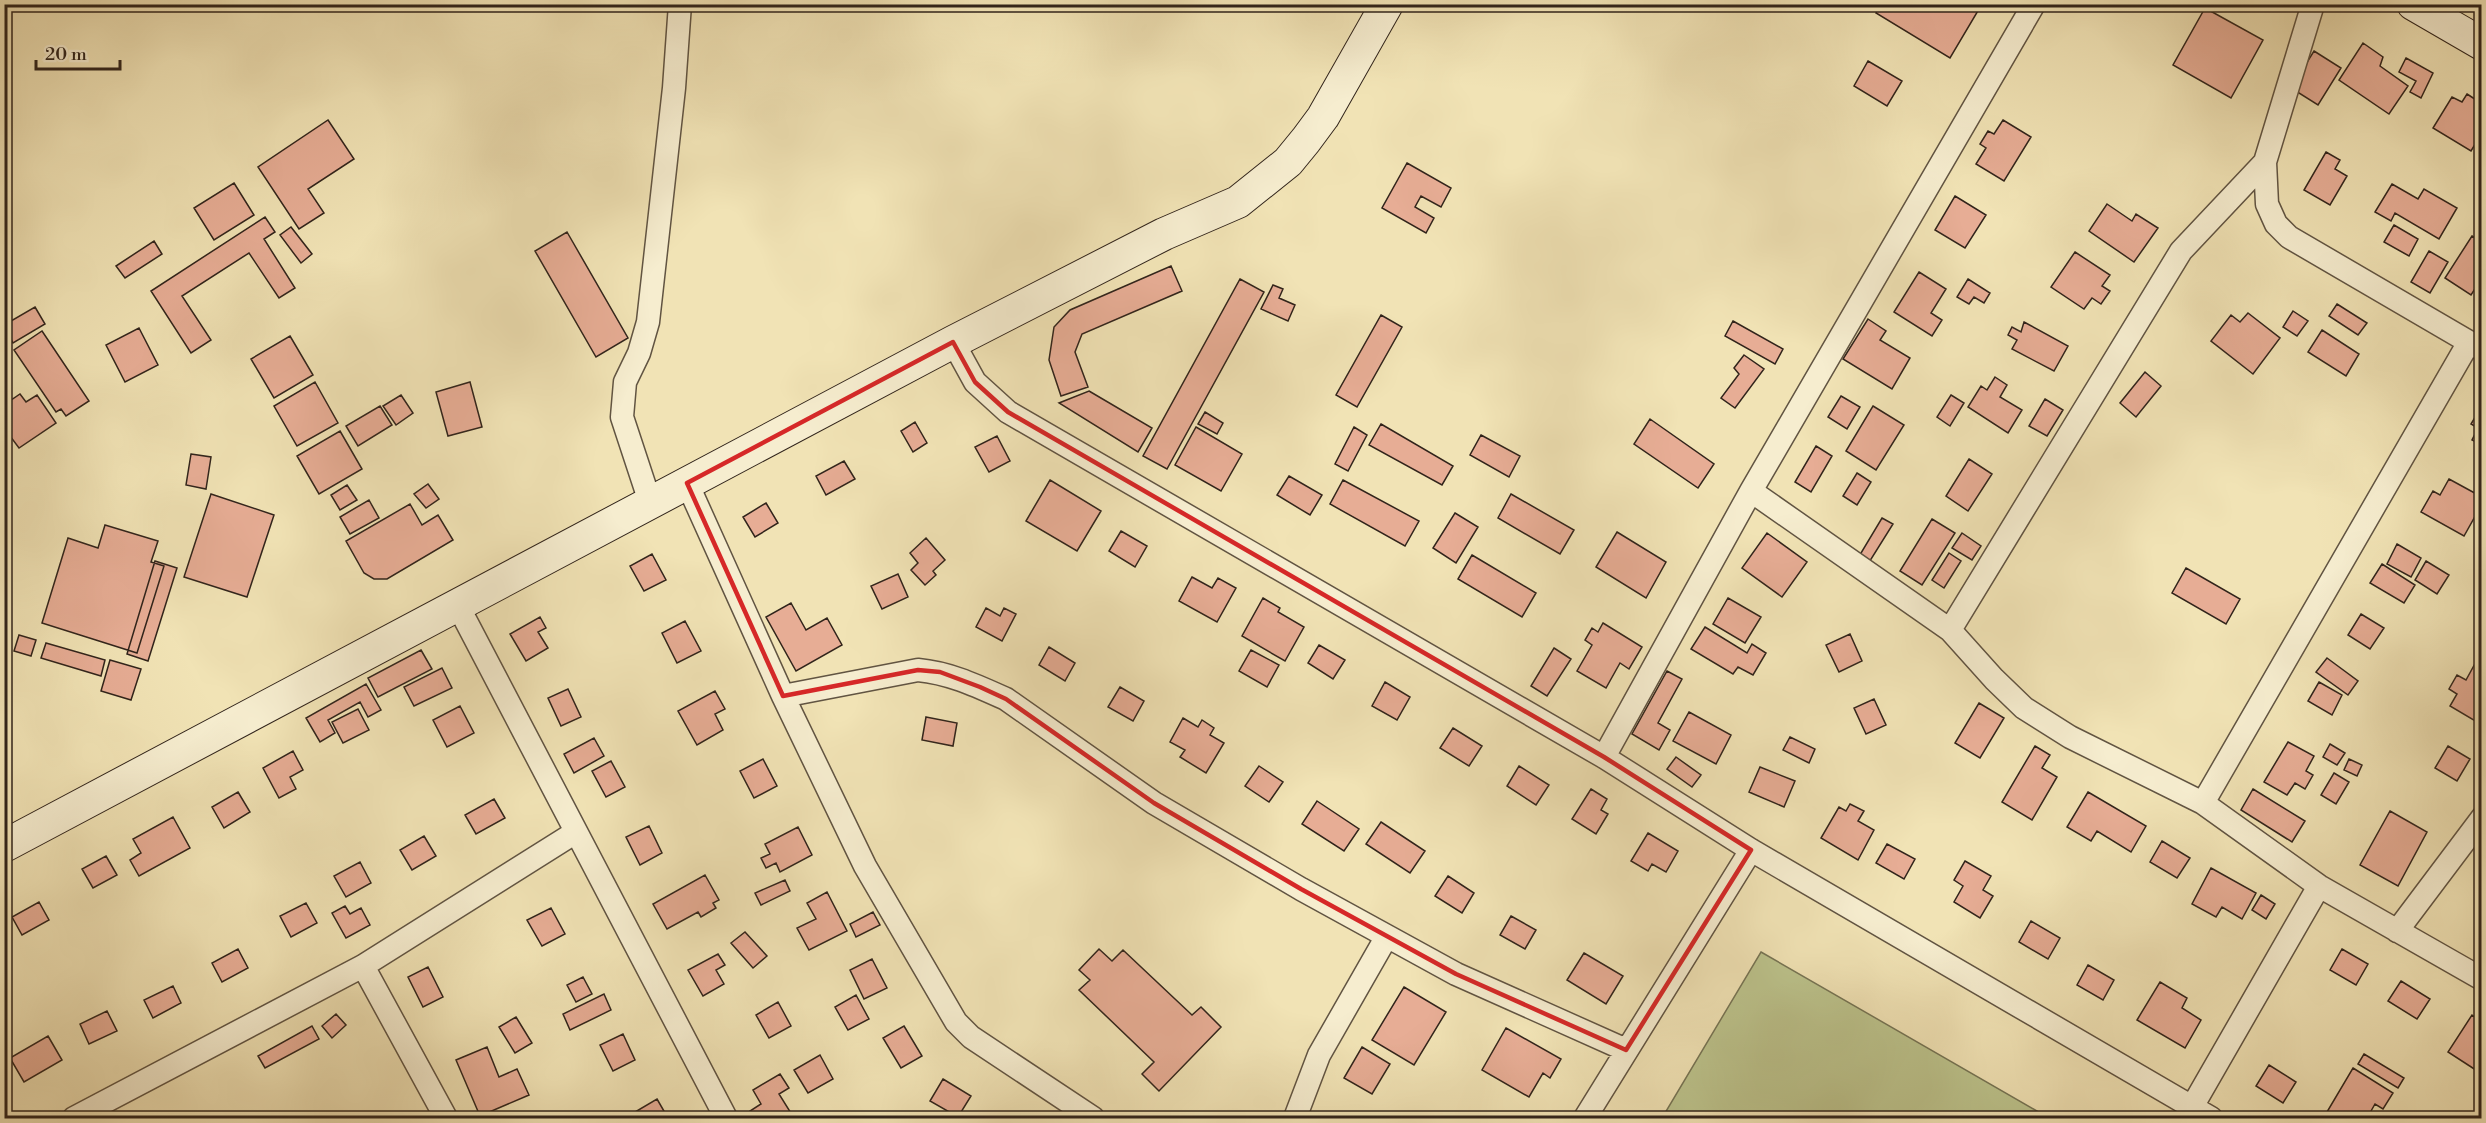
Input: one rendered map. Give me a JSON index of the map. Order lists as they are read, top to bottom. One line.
{"scale_bar":"20 m"}
